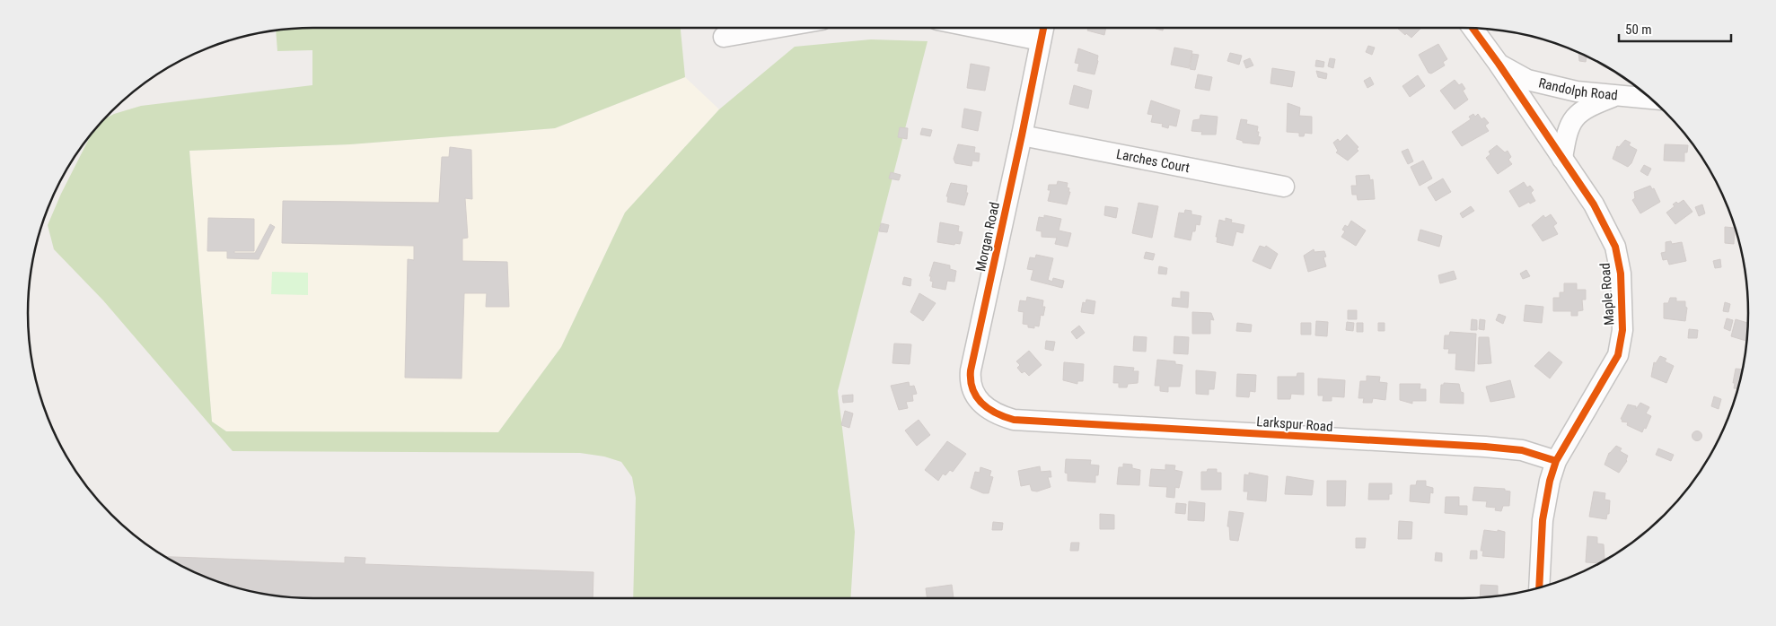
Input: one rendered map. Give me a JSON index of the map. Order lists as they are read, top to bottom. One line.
{"streets":{"street":["Randolph Road","Larches Court","Morgan Road","Maple Road","Larkspur Road"]},"crossings":[["Randolph Road","Maple Road"],["Larches Court","Morgan Road"],["Morgan Road","Larkspur Road"],["Maple Road","Larkspur Road"]],"scale_bar":"50 m"}
